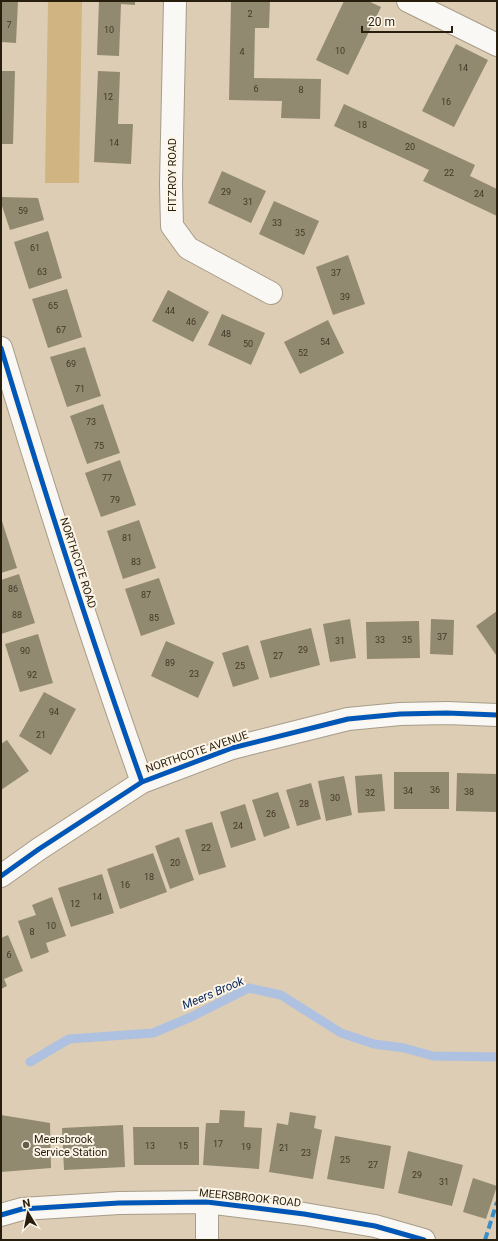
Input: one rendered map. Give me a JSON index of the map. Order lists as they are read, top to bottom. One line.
{"streets":{"street":["FITZROY ROAD","NORTHCOTE ROAD","NORTHCOTE AVENUE","MEERSBROOK ROAD"]},"crossings":[["NORTHCOTE ROAD","NORTHCOTE AVENUE"]],"water":["Meers Brook"],"places":["Meersbrook Service Station"],"house_numbers":["2","7","10","10","4","14","6","8","12","16","18","14","20","22","29","24","31","59","33","35","61","63","37","39","65","44","46","67","48","54","50","52","69","71","73","75","77","79","81","83","86","87","88","85","37","33","35","31","29","90","27","89","25","23","92","94","21","36","34","38","32","30","28","26","24","22","20","18","16","14","12","10","8","6","17","13","15","19","21","23","25","27","29","31"],"scale_bar":"20 m","north":"top"}
